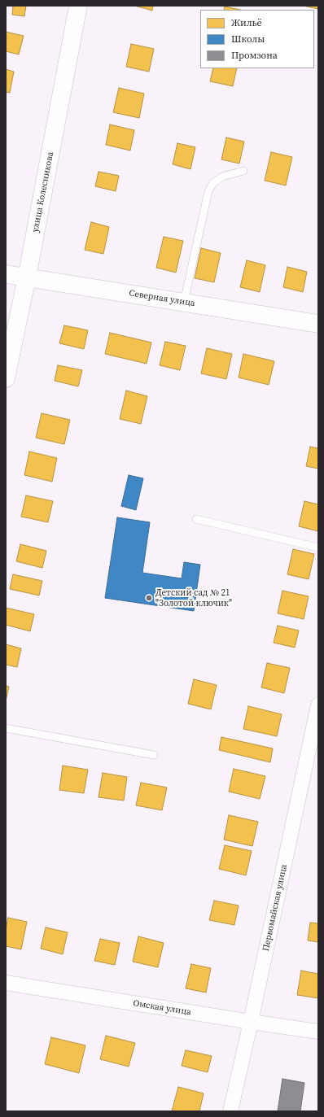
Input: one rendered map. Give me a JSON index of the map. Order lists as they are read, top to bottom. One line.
{"streets":{"street":["улица Колесникова","Северная улица","Первомайская улица","Омская улица"]},"crossings":[["улица Колесникова","Северная улица"],["Первомайская улица","Омская улица"]],"places":["Детский сад № 21 \"Золотой ключик\""],"legend":["Жильё","Школы","Промзона"]}
